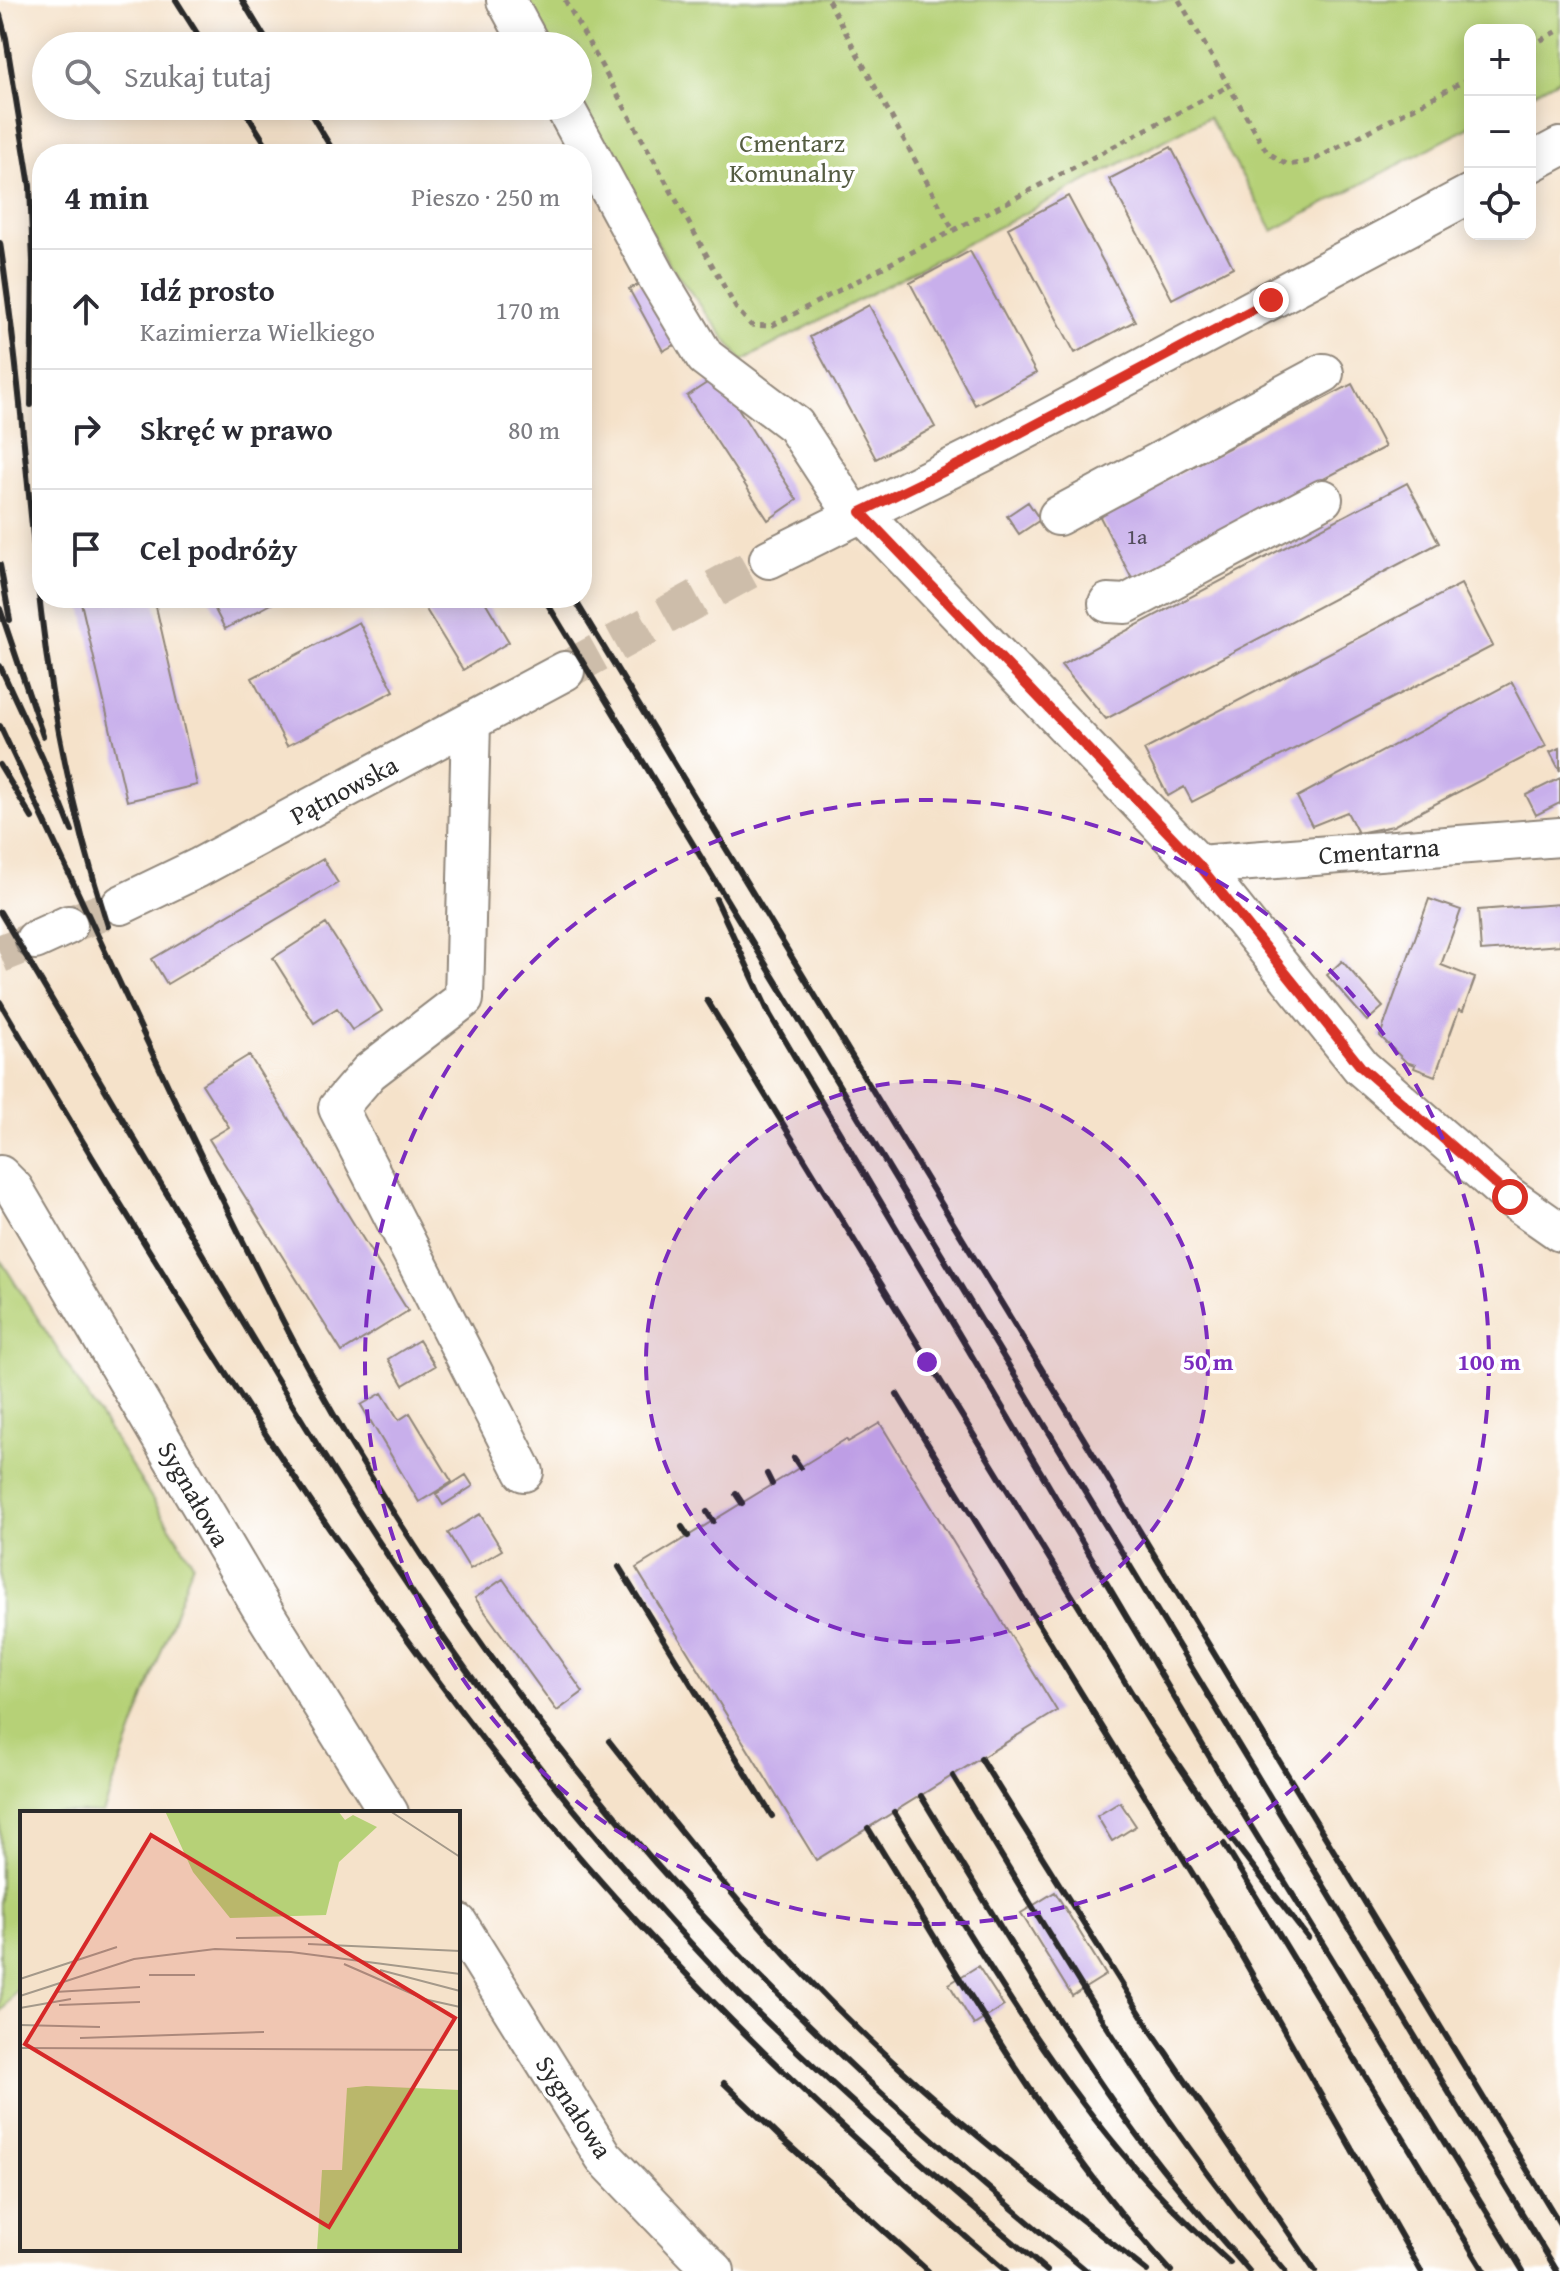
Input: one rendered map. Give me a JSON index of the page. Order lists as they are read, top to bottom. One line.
{"streets":{"street":["Pątnowska","Cmentarna","Sygnałowa"]},"parks":["Cmentarz Komunalny"],"house_numbers":["1a"],"page":{"map_buttons":["+","−"],"search":"Szukaj tutaj","heading":["4 min","Pieszo · 250 m"],"list":[["Idź prosto","Kazimierza Wielkiego","170 m"],["Skręć w prawo","80 m"],"Cel podróży"]},"rings":["50 m","100 m"]}
